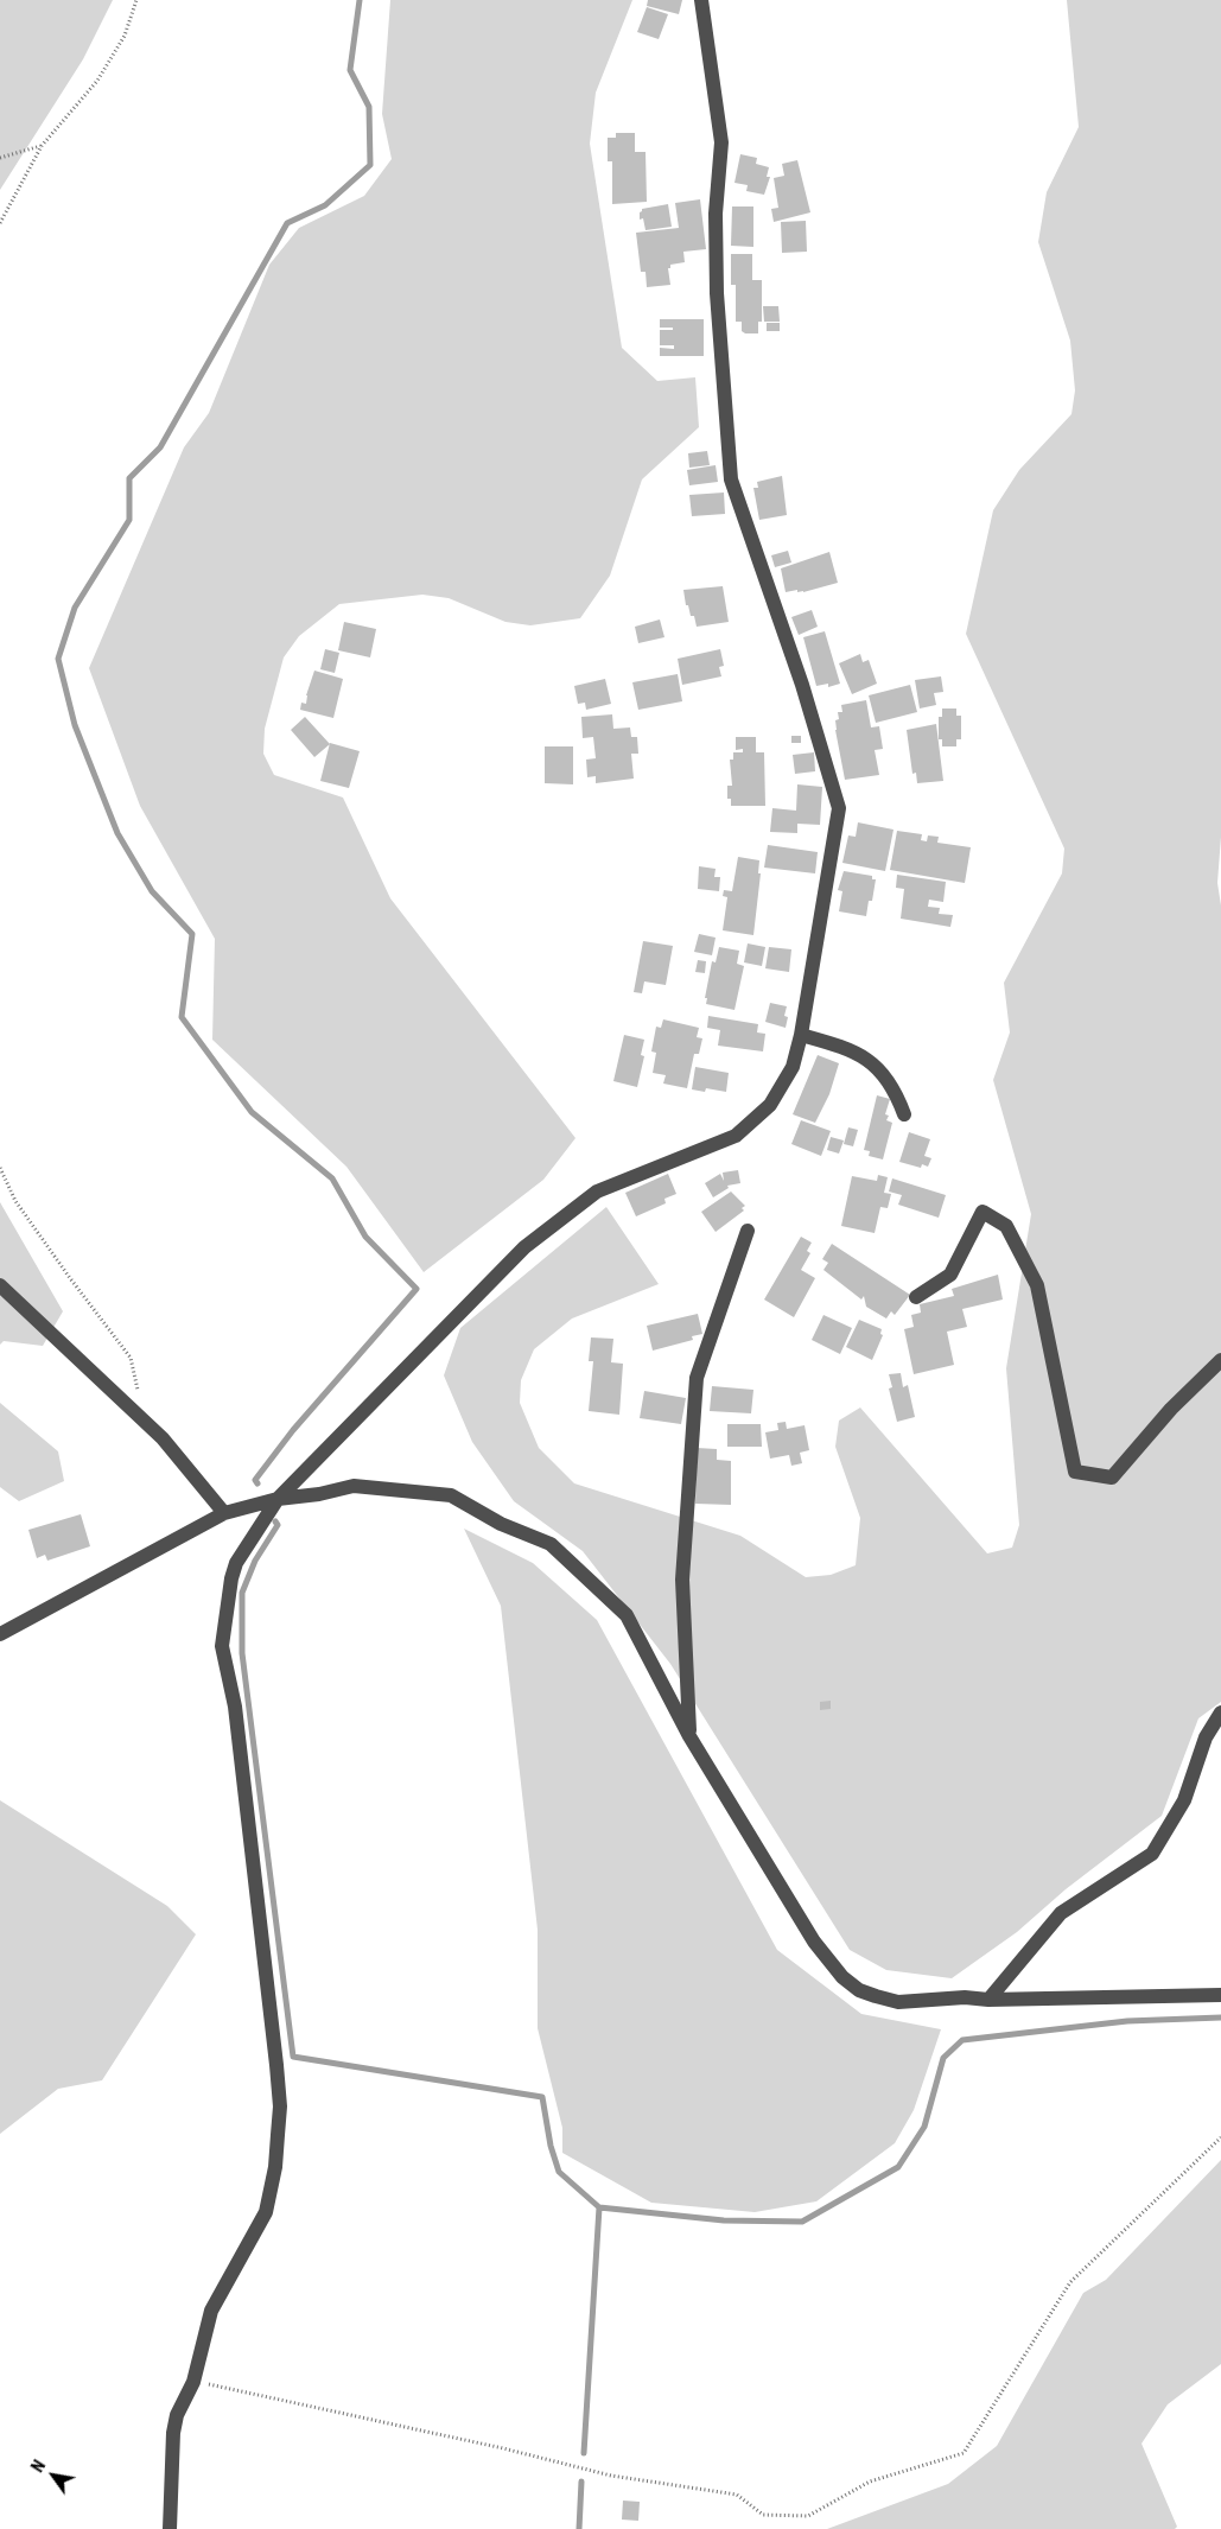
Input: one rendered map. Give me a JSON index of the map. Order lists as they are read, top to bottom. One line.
{"north":"top left"}
